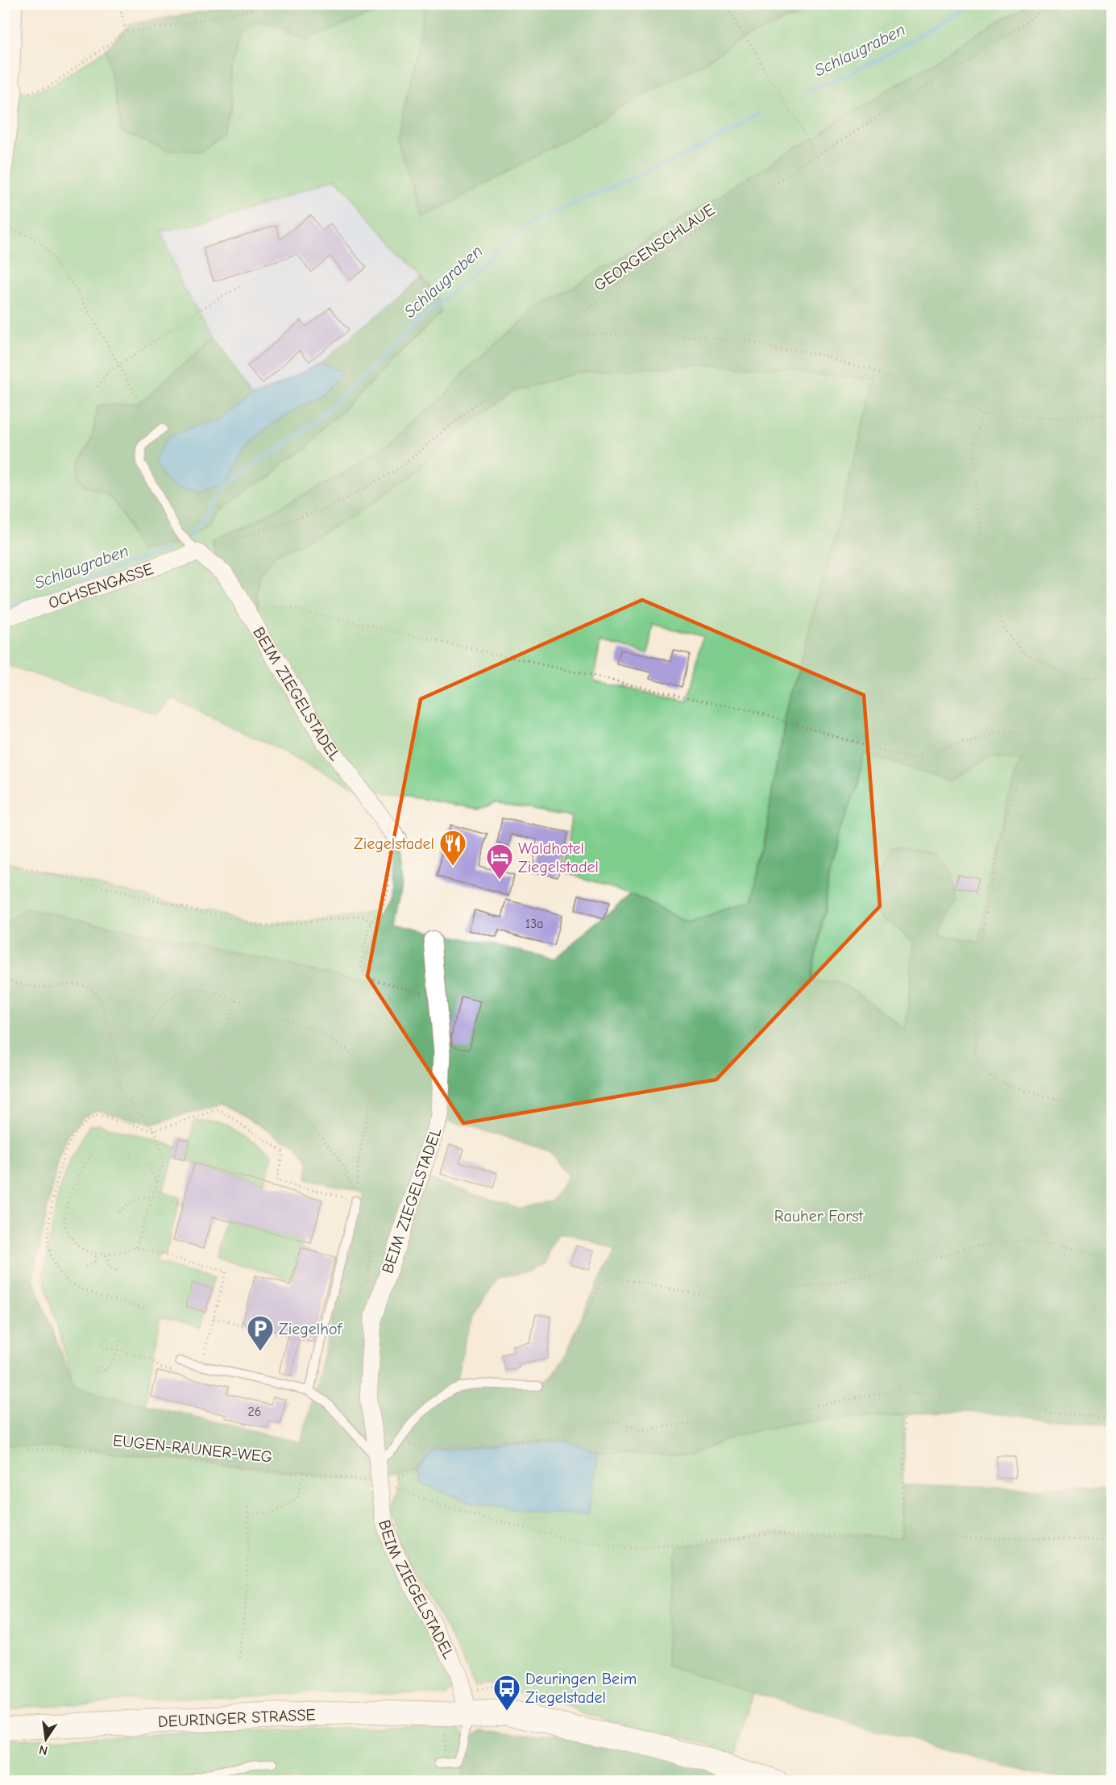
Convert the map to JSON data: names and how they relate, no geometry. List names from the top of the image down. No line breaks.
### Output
{"streets":{"street":["OCHSENGASSE","BEIM ZIEGELSTADEL","DEURINGER STRASSE"],"path":["GEORGENSCHLAUE","EUGEN-RAUNER-WEG"]},"crossings":[["GEORGENSCHLAUE","OCHSENGASSE"],["GEORGENSCHLAUE","BEIM ZIEGELSTADEL"],["OCHSENGASSE","BEIM ZIEGELSTADEL"],["BEIM ZIEGELSTADEL","EUGEN-RAUNER-WEG"],["BEIM ZIEGELSTADEL","DEURINGER STRASSE"]],"water":["Schlaugraben"],"parks":["Rauher Forst"],"places":{"restaurant":["Ziegelstadel"],"hotel":["Waldhotel Ziegelstadel"],"parking":["Ziegelhof"],"bus stop":["Deuringen Beim Ziegelstadel"]},"house_numbers":["13a","26"],"north":"bottom"}
